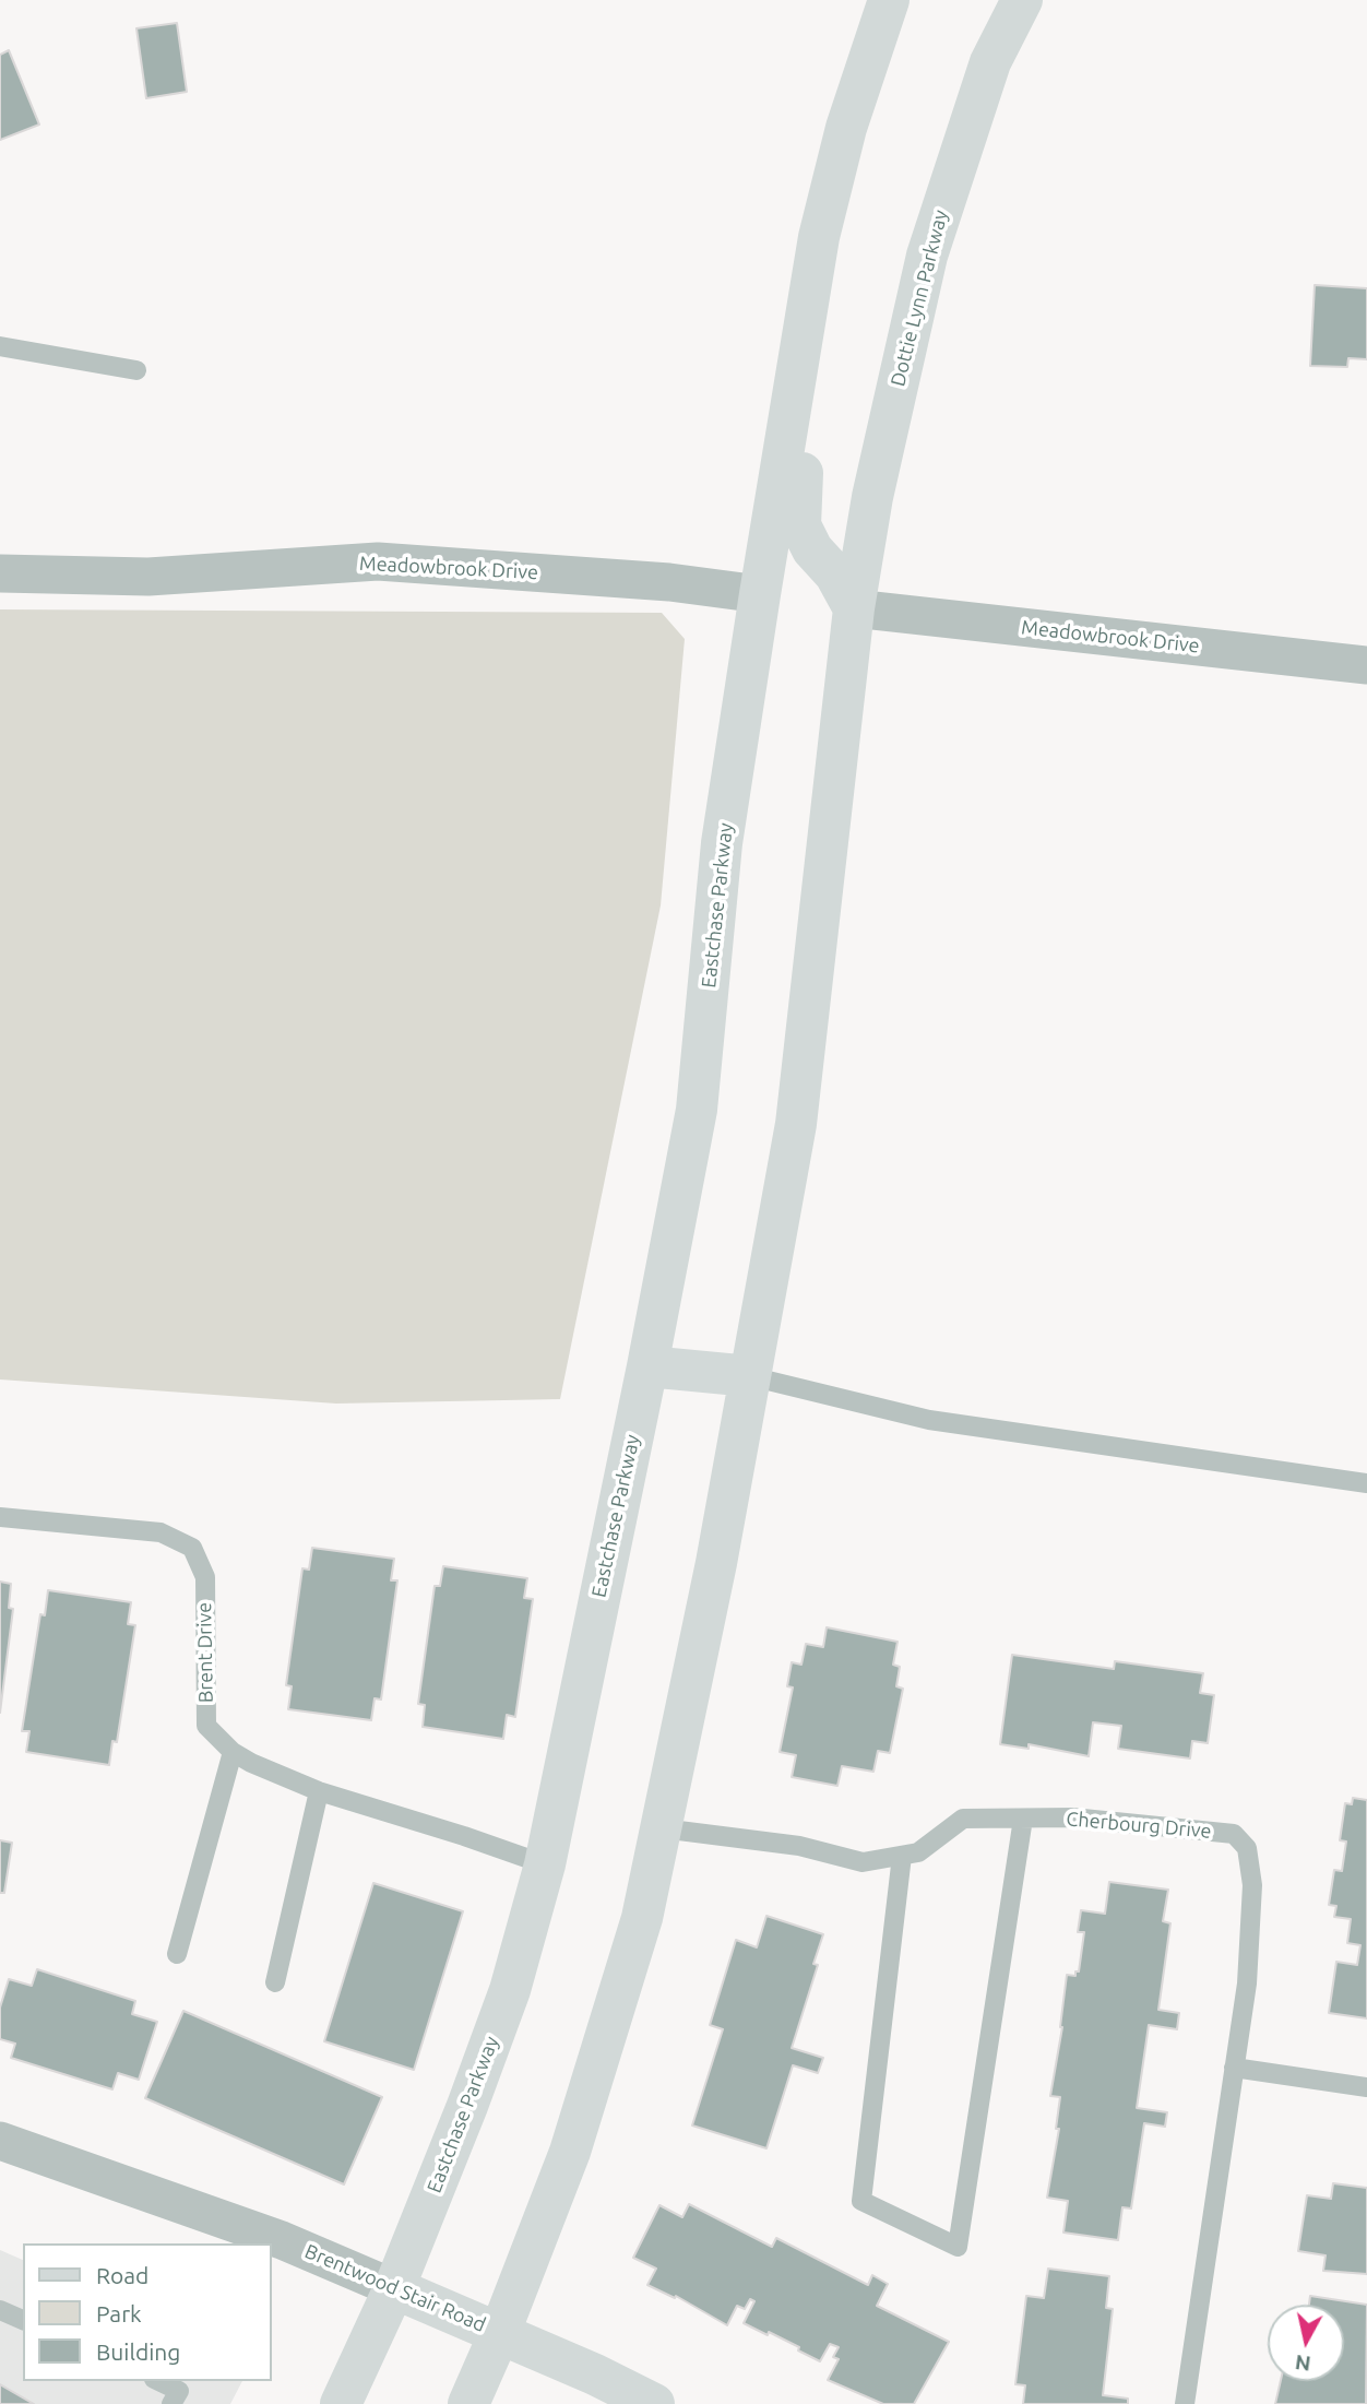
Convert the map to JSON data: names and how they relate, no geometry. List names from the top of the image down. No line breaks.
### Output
{"streets":{"main road":["Dottie Lynn Parkway","Eastchase Parkway","Brentwood Stair Road"],"street":["Meadowbrook Drive"],"lane":["Brent Drive","Cherbourg Drive"]},"crossings":[["Dottie Lynn Parkway","Meadowbrook Drive"],["Meadowbrook Drive","Eastchase Parkway"],["Eastchase Parkway","Brent Drive"],["Eastchase Parkway","Brentwood Stair Road"]],"legend":["Road","Park","Building"],"north":"bottom"}
